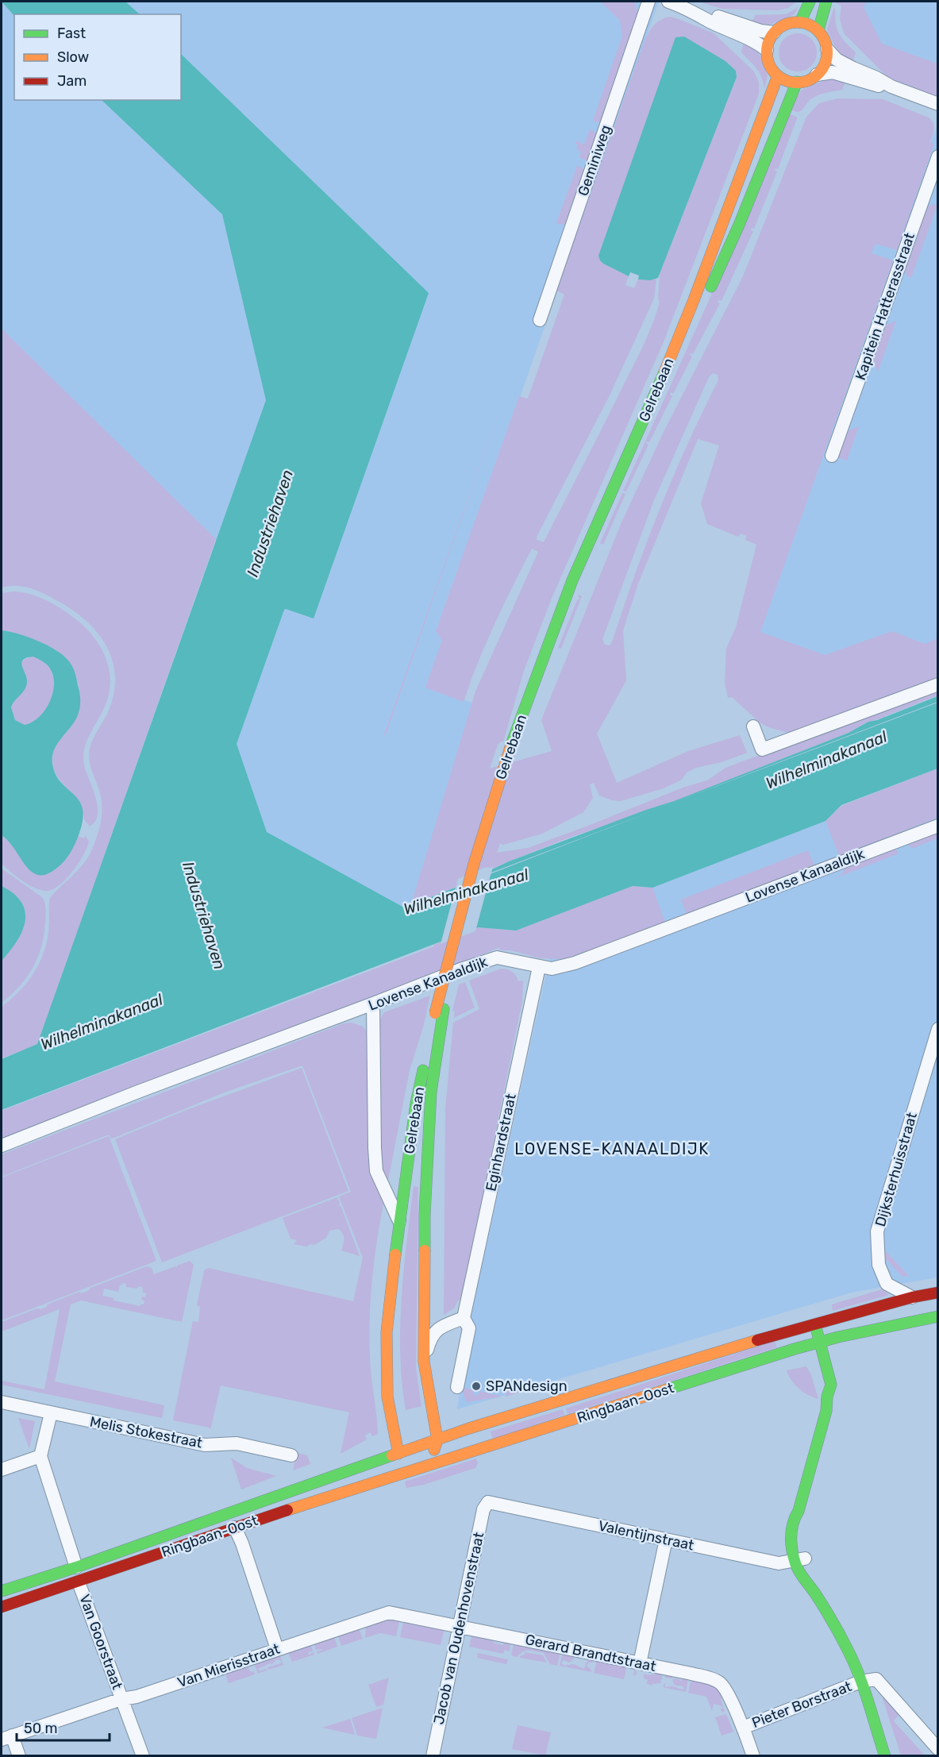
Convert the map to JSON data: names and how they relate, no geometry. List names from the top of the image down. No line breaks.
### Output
{"streets":{"street":["Geminiweg","Kapitein Hatterasstraat","Gelrebaan","Lovense Kanaaldijk","Eginhardstraat","Dijksterhuisstraat","Ringbaan-Oost","Melis Stokestraat","Valentijnstraat","Jacob van Oudenhovenstraat","Van Goorstraat","Gerard Brandtstraat","Van Mierisstraat","Pieter Borstraat"]},"crossings":[["Gelrebaan","Ringbaan-Oost"],["Lovense Kanaaldijk","Eginhardstraat"],["Dijksterhuisstraat","Ringbaan-Oost"],["Ringbaan-Oost","Van Goorstraat"],["Valentijnstraat","Jacob van Oudenhovenstraat"],["Jacob van Oudenhovenstraat","Gerard Brandtstraat"],["Jacob van Oudenhovenstraat","Van Mierisstraat"],["Van Goorstraat","Van Mierisstraat"],["Gerard Brandtstraat","Van Mierisstraat"],["Gerard Brandtstraat","Pieter Borstraat"]],"districts":["LOVENSE-KANAALDIJK"],"water":["Industriehaven","Wilhelminakanaal"],"places":["SPANdesign"],"legend":["Fast","Slow","Jam"],"scale_bar":"50 m"}
